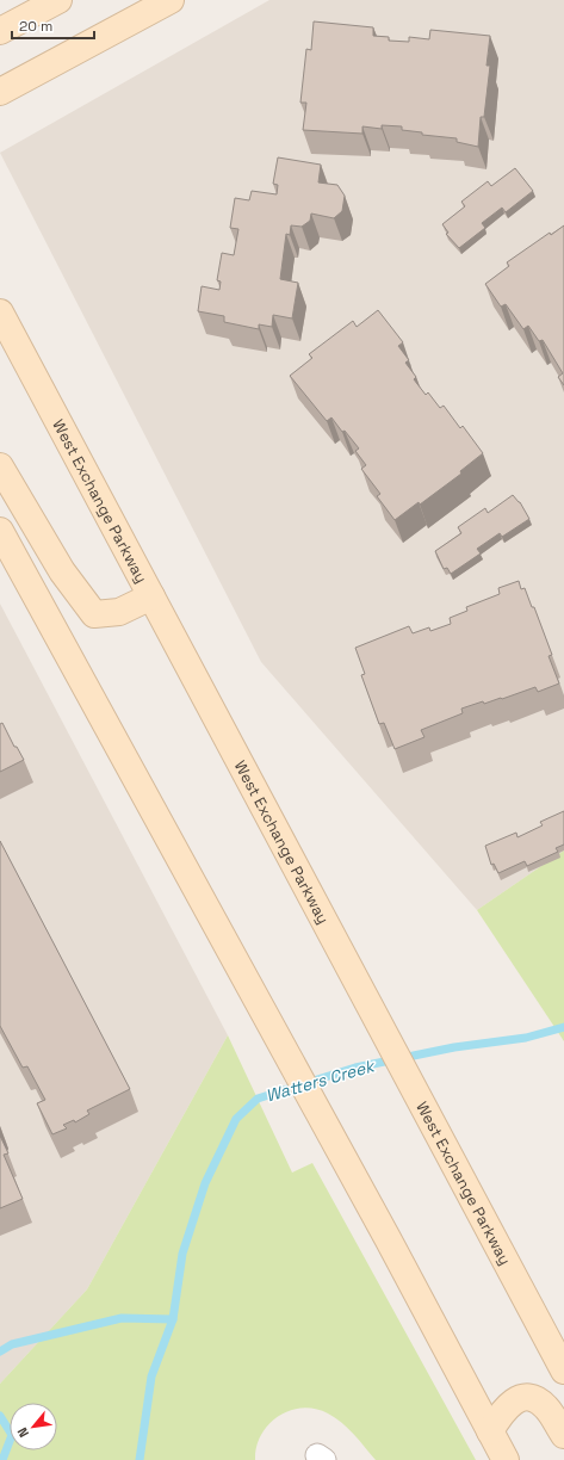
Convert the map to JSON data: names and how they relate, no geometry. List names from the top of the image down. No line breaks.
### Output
{"streets":{"main road":["West Exchange Parkway"]},"water":["Watters Creek"],"scale_bar":"20 m","north":"bottom left"}
